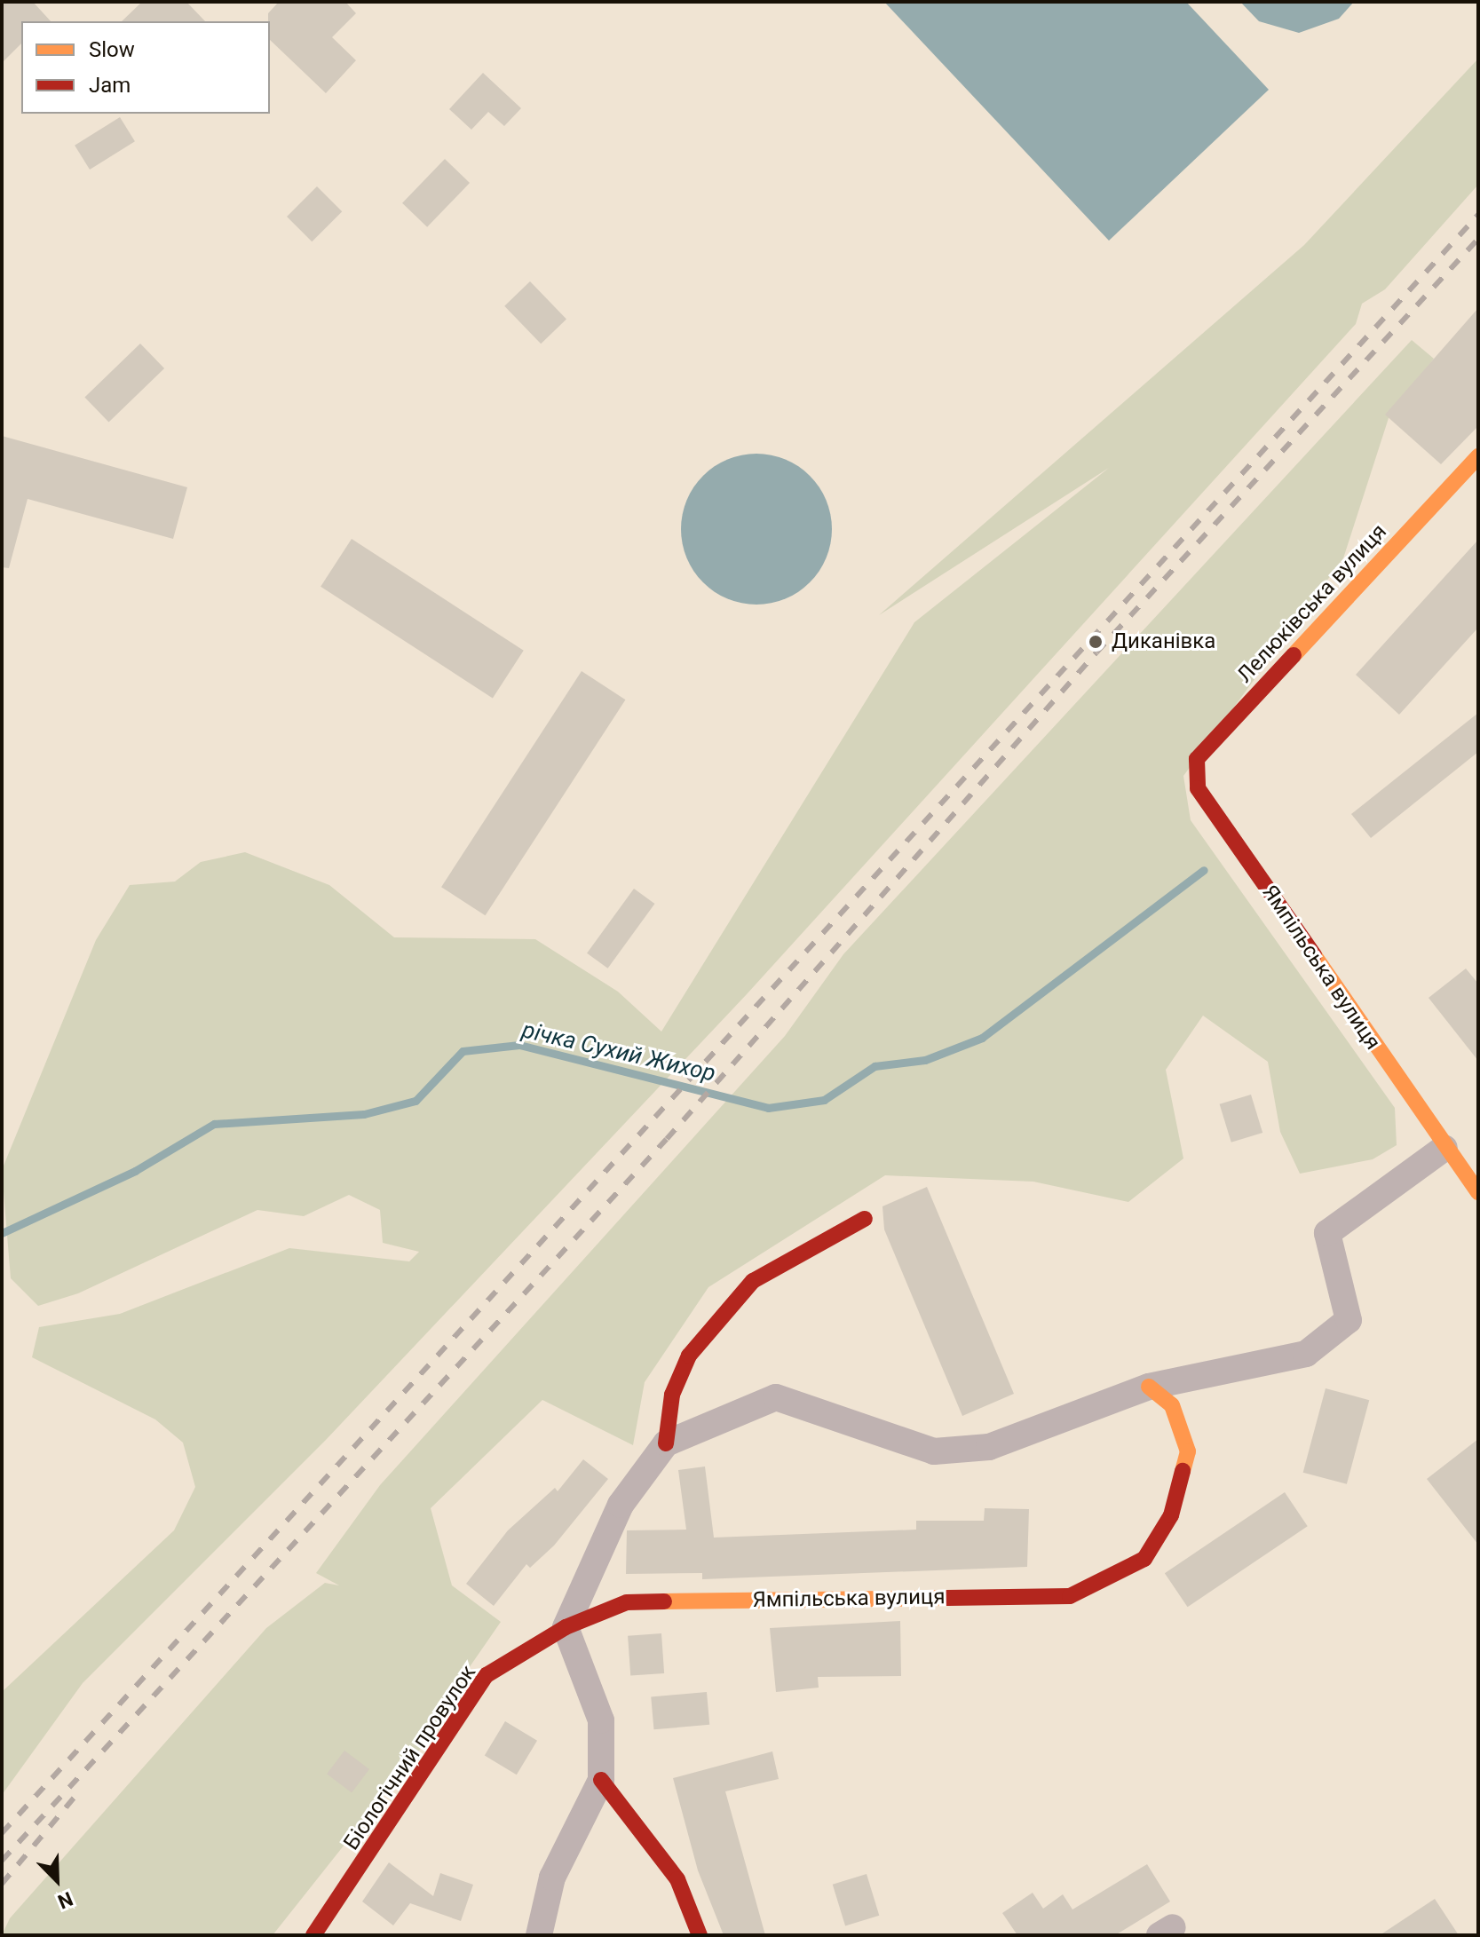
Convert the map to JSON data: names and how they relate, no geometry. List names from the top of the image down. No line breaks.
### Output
{"streets":{"street":["Лелюківська вулиця","Ямпільська вулиця","Біологічний провулок"]},"crossings":[["Лелюківська вулиця","Ямпільська вулиця"],["Ямпільська вулиця","Біологічний провулок"]],"water":["річка Сухий Жихор"],"places":["Диканівка"],"legend":["Slow","Jam"],"north":"bottom right"}
